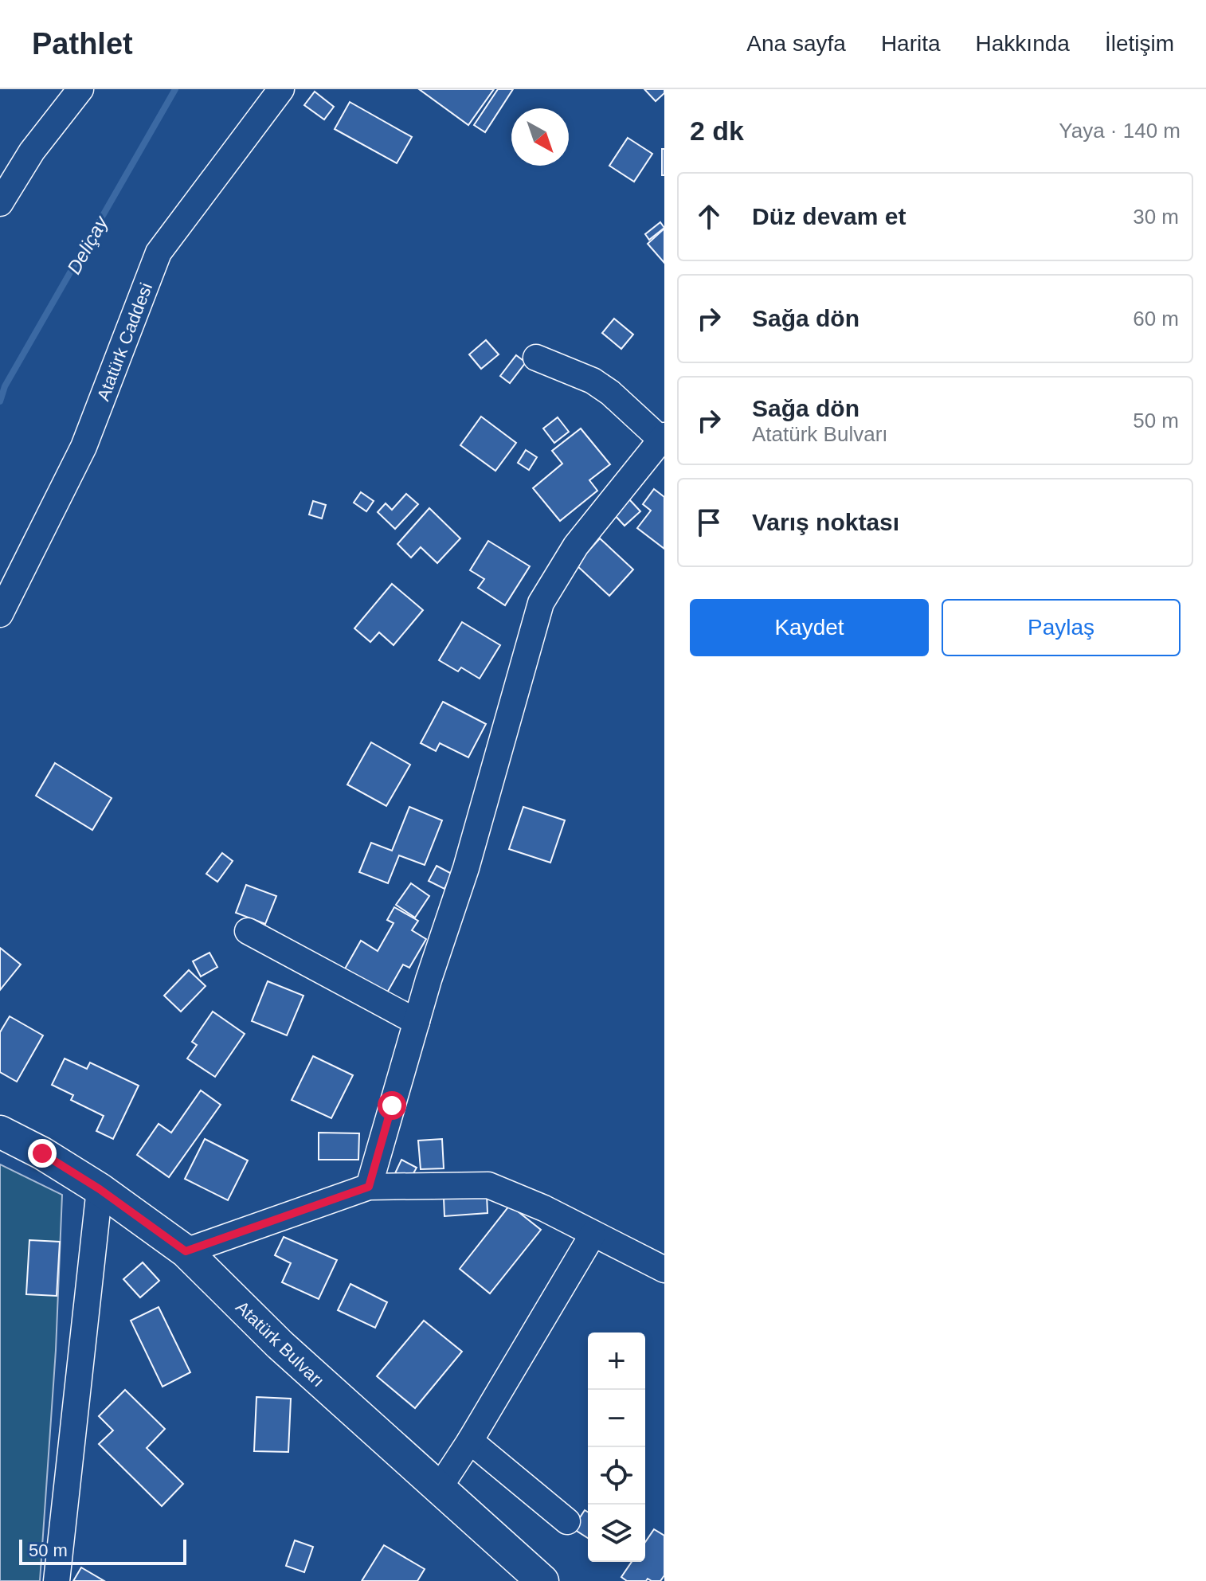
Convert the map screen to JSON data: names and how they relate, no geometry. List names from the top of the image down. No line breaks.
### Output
{"streets":{"main road":["Atatürk Bulvarı"],"street":["Atatürk Caddesi"]},"water":["Deliçay"],"scale_bar":"50 m","north":"bottom right","page":{"header":"Pathlet","nav":["Ana sayfa","Harita","Hakkında","İletişim"],"heading":["2 dk","Yaya · 140 m"],"list":[["Düz devam et","30 m"],["Sağa dön","60 m"],["Sağa dön","Atatürk Bulvarı","50 m"],"Varış noktası"],"buttons":["Kaydet","Paylaş"],"map_buttons":["+","−"],"scale":"50 m"}}
